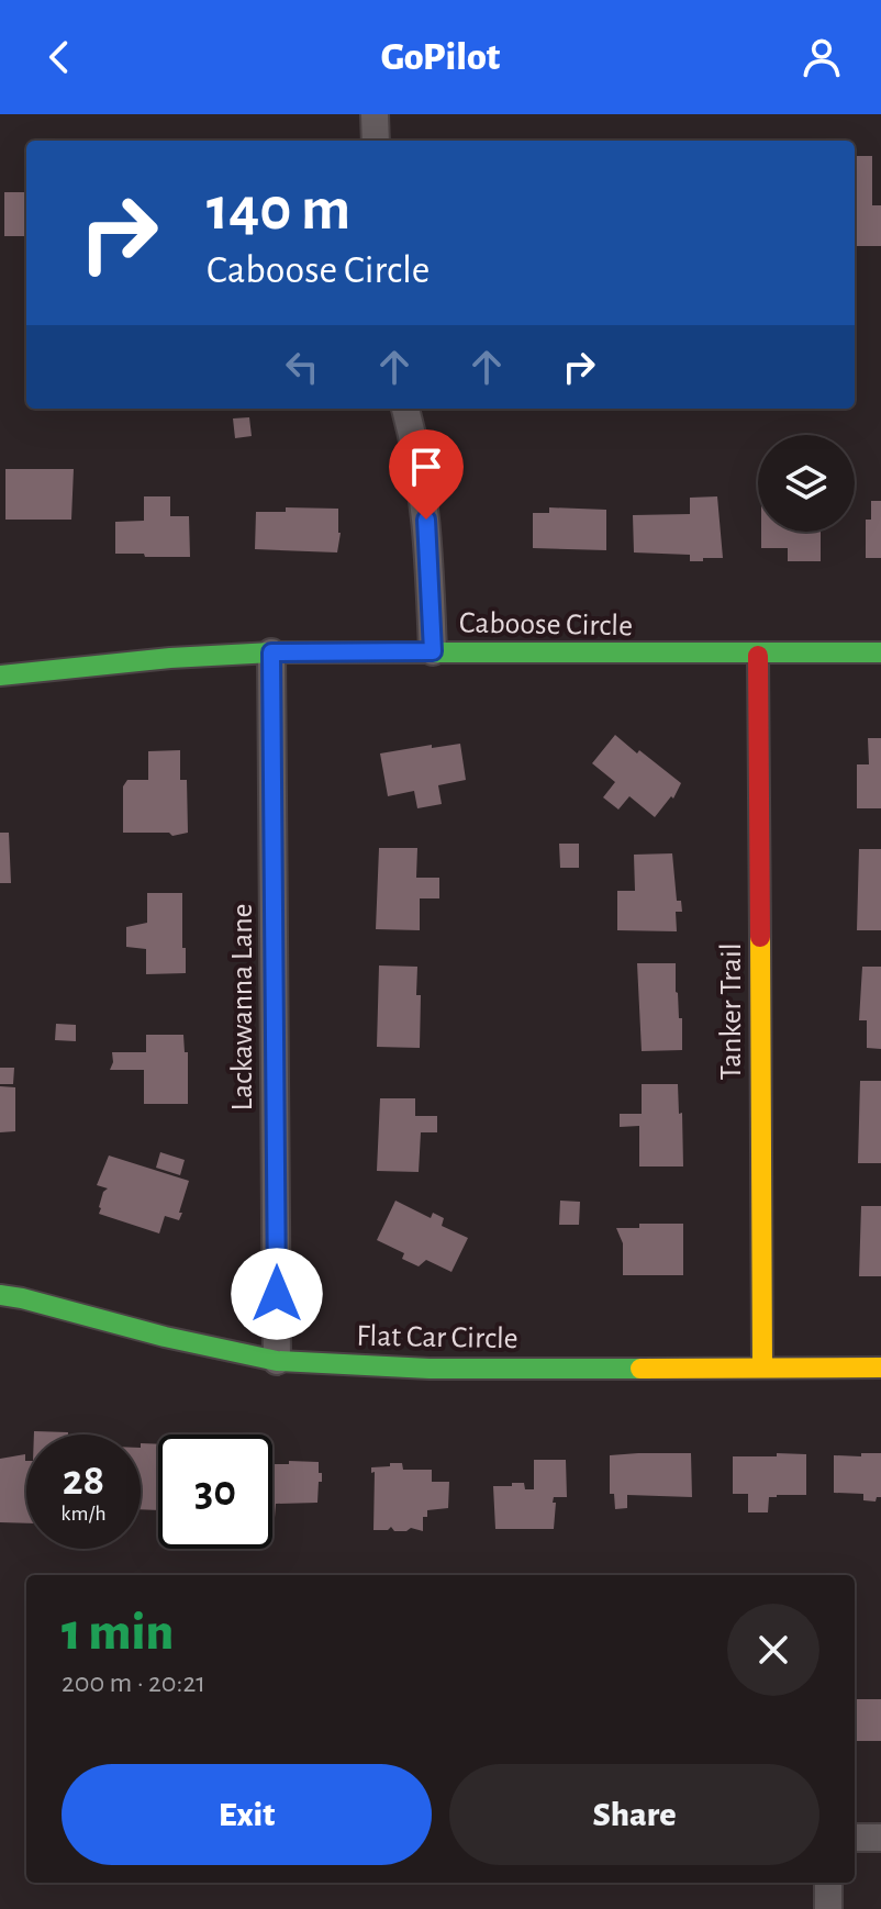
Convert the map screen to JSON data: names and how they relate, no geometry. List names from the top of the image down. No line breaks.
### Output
{"streets":{"street":["Caboose Circle","Lackawanna Lane","Tanker Trail","Flat Car Circle"]},"crossings":[["Caboose Circle","Lackawanna Lane"],["Caboose Circle","Tanker Trail"],["Lackawanna Lane","Flat Car Circle"],["Tanker Trail","Flat Car Circle"]],"page":{"header":"GoPilot","turn":["140 m","Caboose Circle"],"speed":"28 km/h","limit":"30","heading":["1 min","200 m · 20:21"],"buttons":["Exit","Share"]}}
